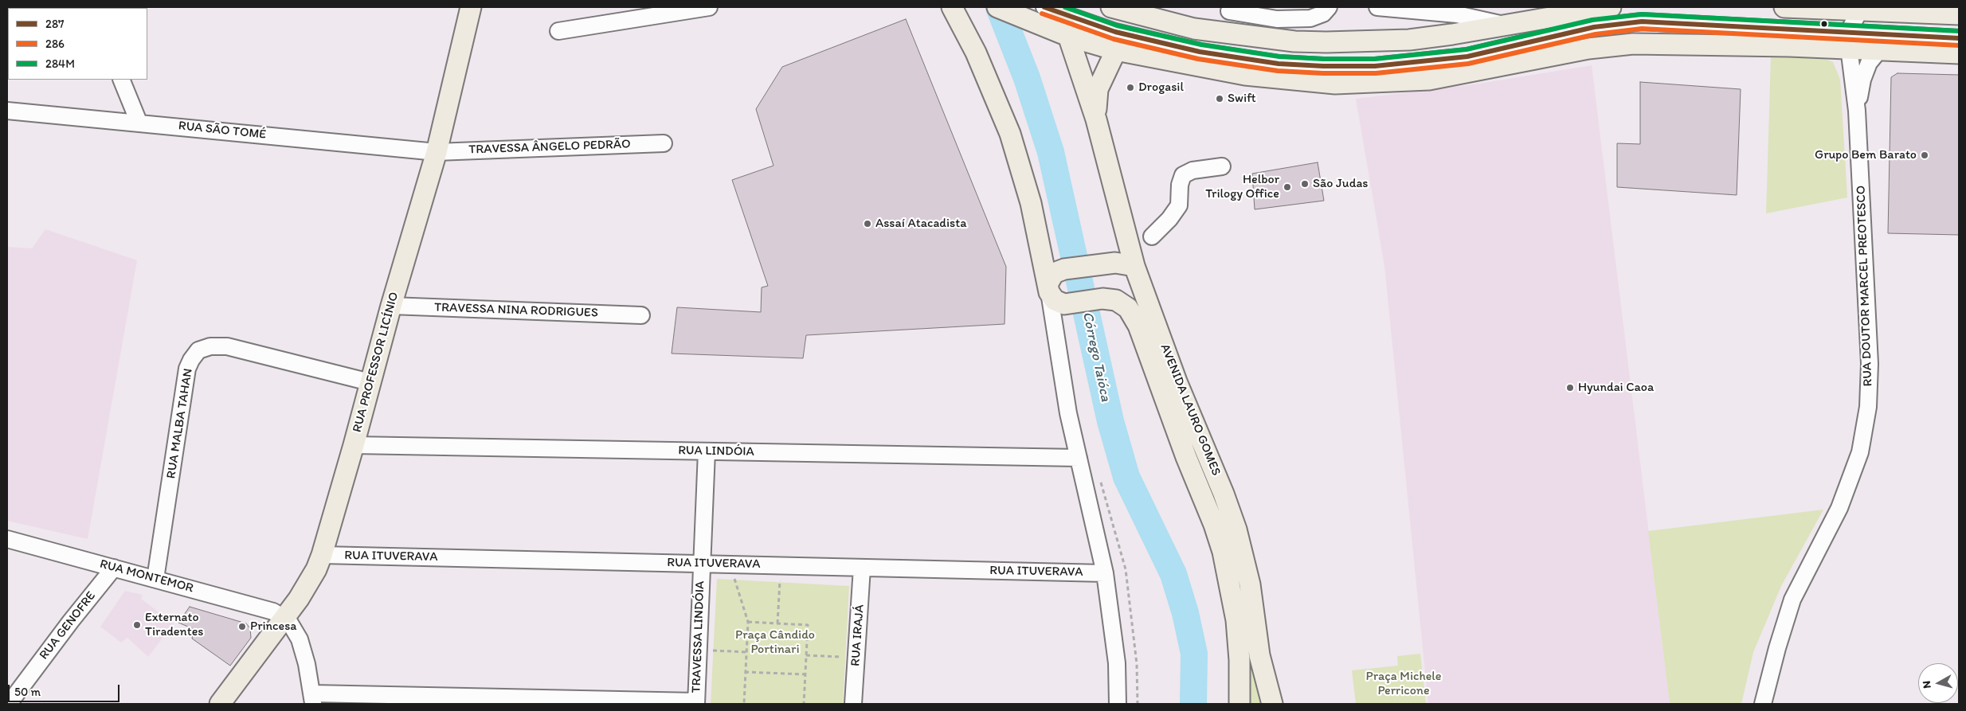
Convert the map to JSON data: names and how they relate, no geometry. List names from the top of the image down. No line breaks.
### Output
{"streets":{"main road":["RUA PROFESSOR LICÍNIO","AVENIDA LAURO GOMES"],"street":["RUA SÃO TOMÉ","TRAVESSA ÂNGELO PEDRÃO","RUA DOUTOR MARCEL PREOTESCO","TRAVESSA NINA RODRIGUES","RUA MALBA TAHAN","RUA LINDÓIA","RUA ITUVERAVA","RUA MONTEMOR","RUA GENOFRE","RUA IRAJÁ","TRAVESSA LINDÓIA"]},"crossings":[["RUA SÃO TOMÉ","TRAVESSA ÂNGELO PEDRÃO"],["RUA SÃO TOMÉ","RUA PROFESSOR LICÍNIO"],["TRAVESSA ÂNGELO PEDRÃO","RUA PROFESSOR LICÍNIO"],["TRAVESSA NINA RODRIGUES","RUA PROFESSOR LICÍNIO"],["RUA PROFESSOR LICÍNIO","RUA MALBA TAHAN"],["RUA PROFESSOR LICÍNIO","RUA LINDÓIA"],["RUA PROFESSOR LICÍNIO","RUA ITUVERAVA"],["RUA PROFESSOR LICÍNIO","RUA MONTEMOR"],["RUA MALBA TAHAN","RUA MONTEMOR"],["RUA LINDÓIA","TRAVESSA LINDÓIA"],["RUA ITUVERAVA","RUA IRAJÁ"],["RUA ITUVERAVA","TRAVESSA LINDÓIA"],["RUA MONTEMOR","RUA GENOFRE"]],"water":["Córrego Taióca"],"parks":["Praça Cândido Portinari","Praça Michele Perricone"],"places":["Drogasil","Swift","Grupo Bem Barato","São Judas","Helbor Trilogy Office","Assaí Atacadista","Hyundai Caoa","Externato Tiradentes","Princesa"],"lines":["transit line 287","transit line 284M","transit line 286"],"legend":["287","286","284M"],"scale_bar":"50 m","north":"left"}
